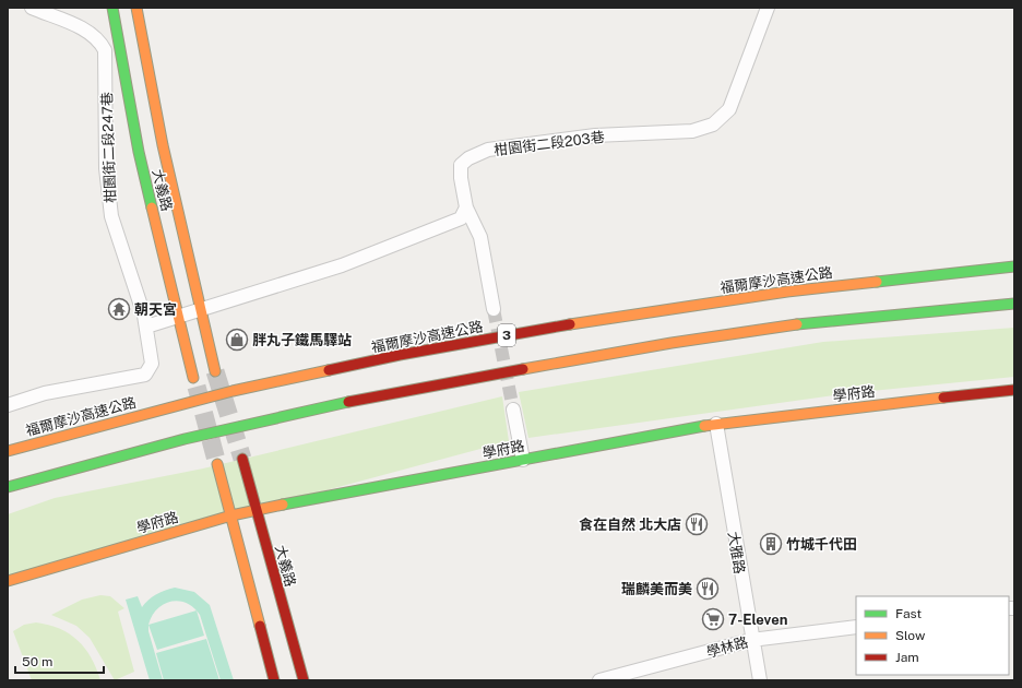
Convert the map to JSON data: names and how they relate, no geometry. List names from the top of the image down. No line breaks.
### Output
{"streets":{"main road":["大義路","福爾摩沙高速公路","3","學府路"],"street":["柑園街二段203巷","柑園街二段247巷","大雅路","學林路"]},"crossings":[["大義路","學府路"],["學府路","大雅路"],["大雅路","學林路"]],"places":{"temple":["朝天宮"],"shop":["胖丸子鐵馬驛站"],"restaurant":["食在自然 北大店","瑞麟美而美"],"building":["竹城千代田"],"supermarket":["7-Eleven"]},"legend":["Fast","Slow","Jam"],"scale_bar":"50 m"}
